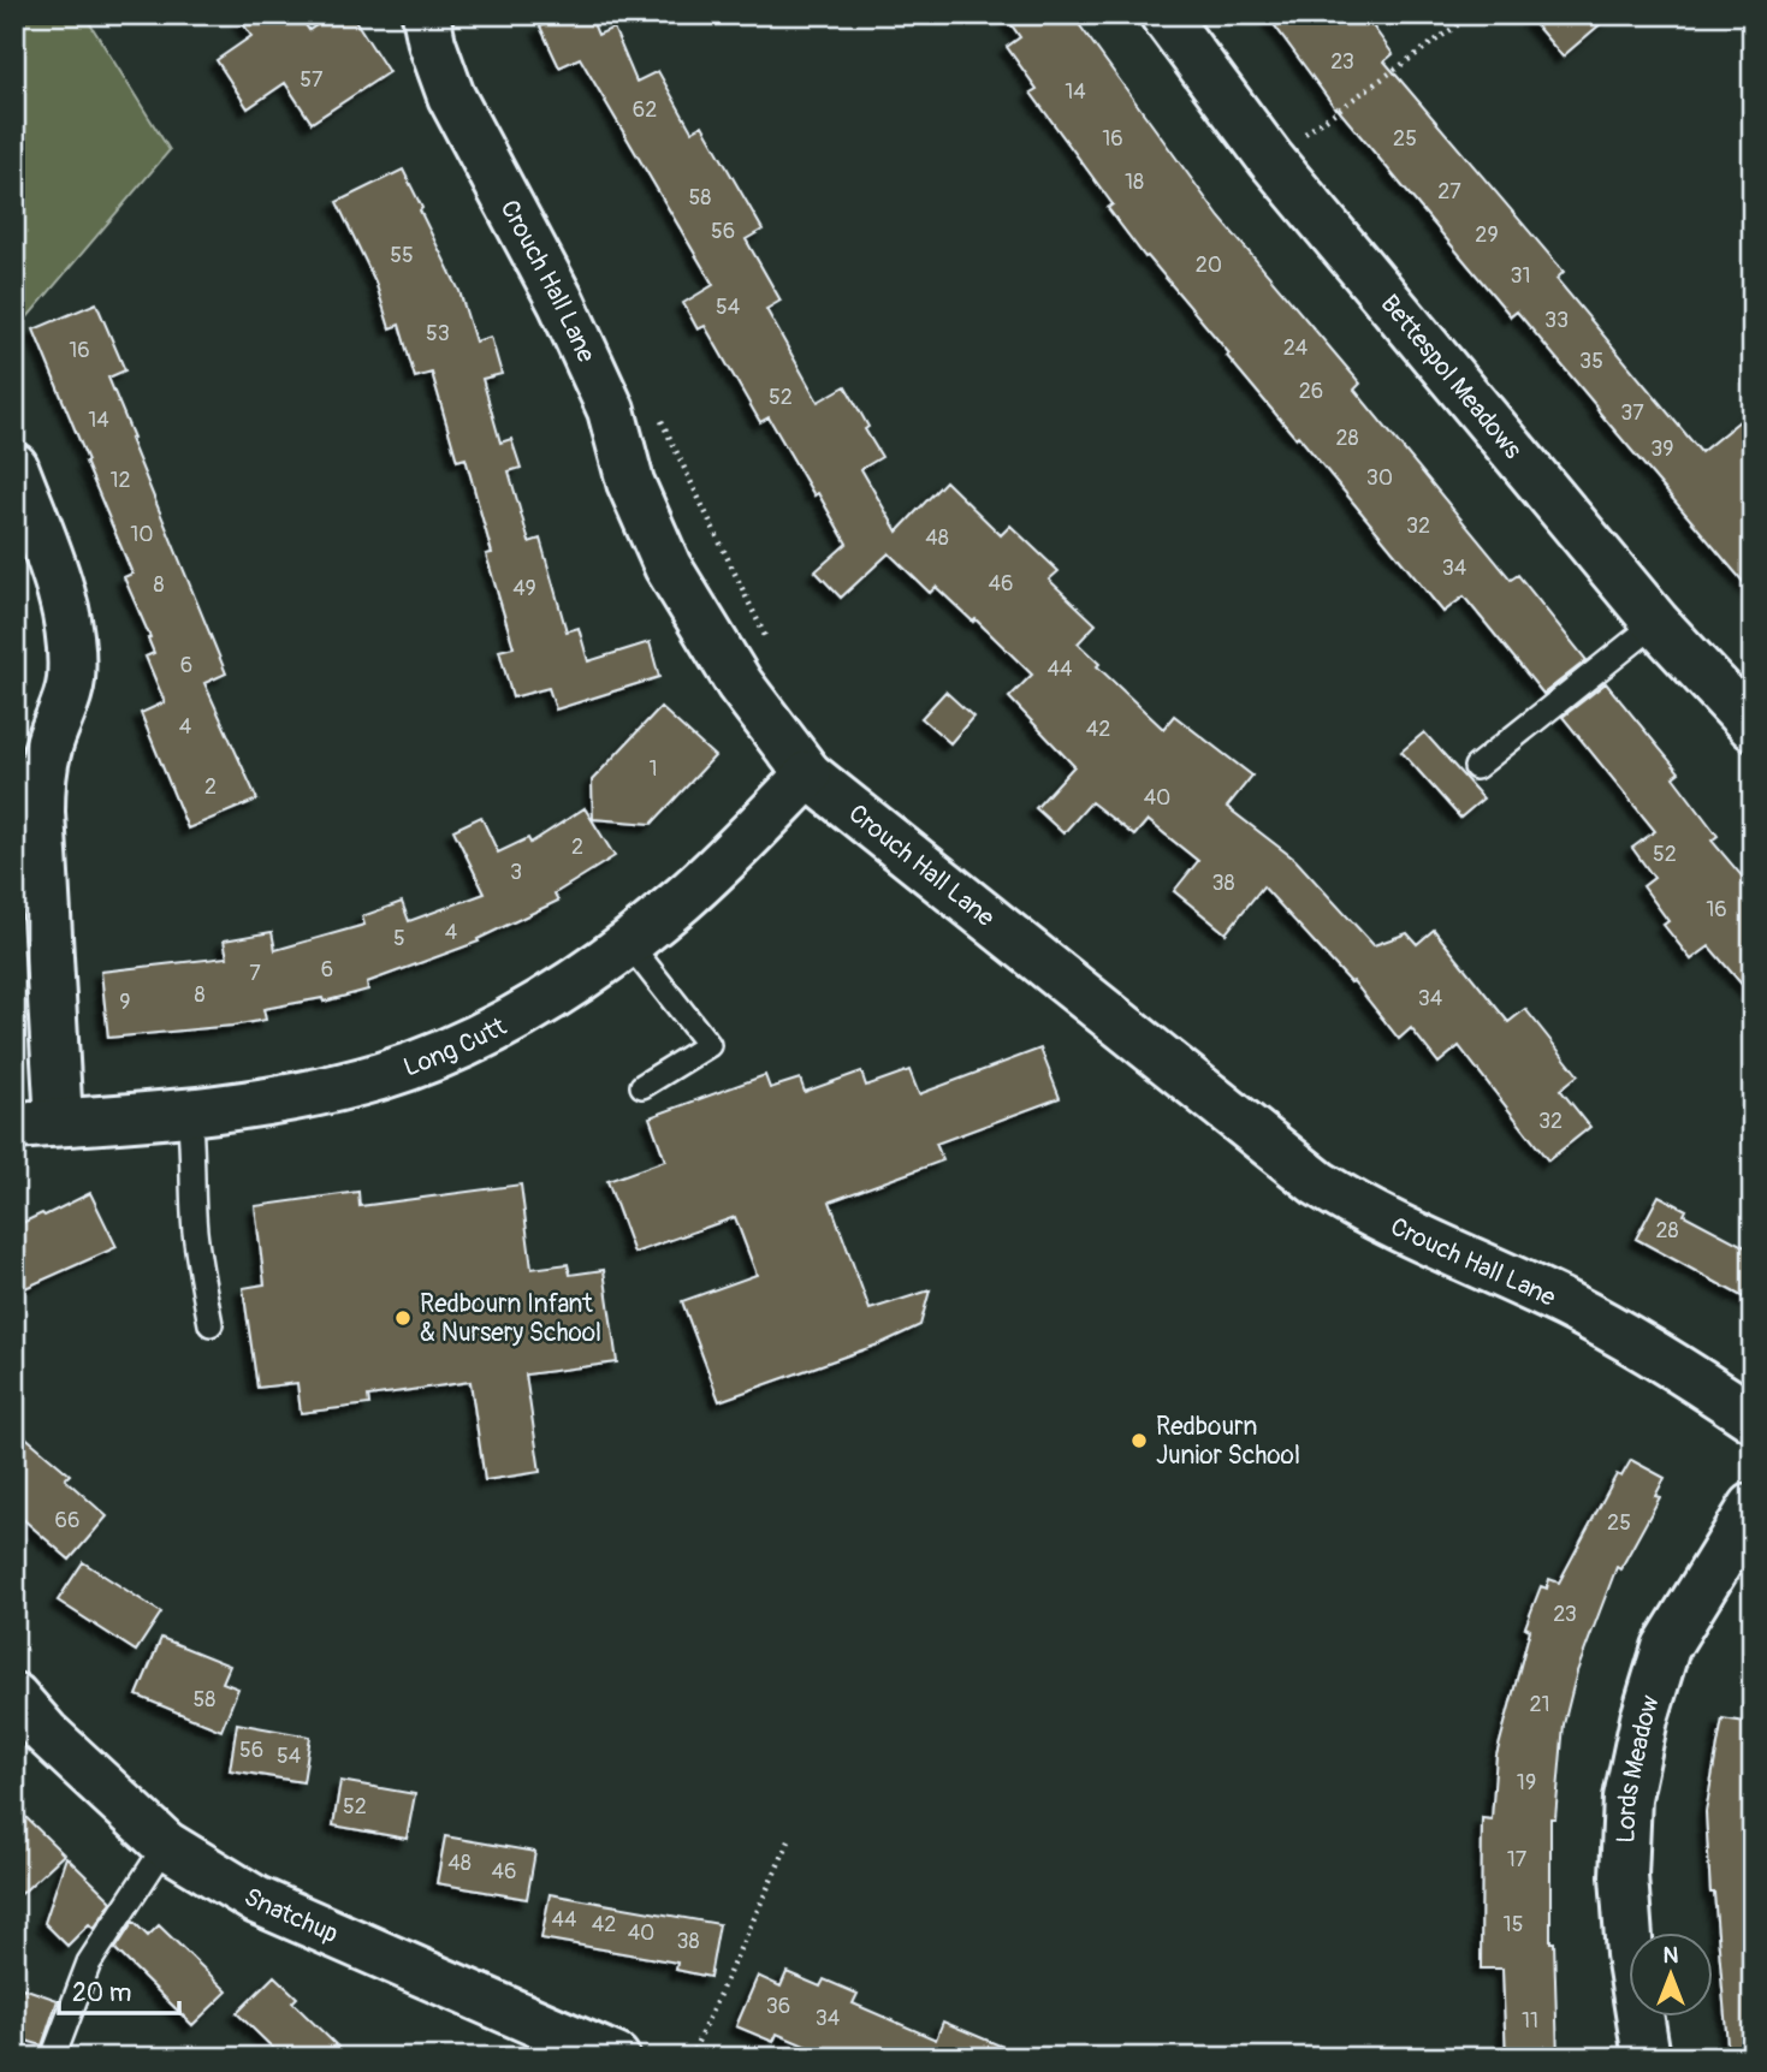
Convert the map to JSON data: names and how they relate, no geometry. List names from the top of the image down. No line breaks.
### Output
{"streets":{"street":["Crouch Hall Lane","Bettespol Meadows","Long Cutt","Lords Meadow","Snatchup"]},"crossings":[["Crouch Hall Lane","Long Cutt"]],"places":["Redbourn Infant & Nursery School","Redbourn Junior School"],"house_numbers":["23","57","14","62","16","25","18","27","58","56","29","55","20","31","54","33","53","24","16","35","26","52","37","14","28","39","30","12","32","10","48","34","46","8","49","6","44","4","42","1","2","40","2","52","3","38","16","4","5","6","7","8","34","9","32","28","66","25","23","58","21","56","54","19","52","17","48","46","44","42","15","40","38","36","34","11"],"scale_bar":"20 m","north":"top"}
